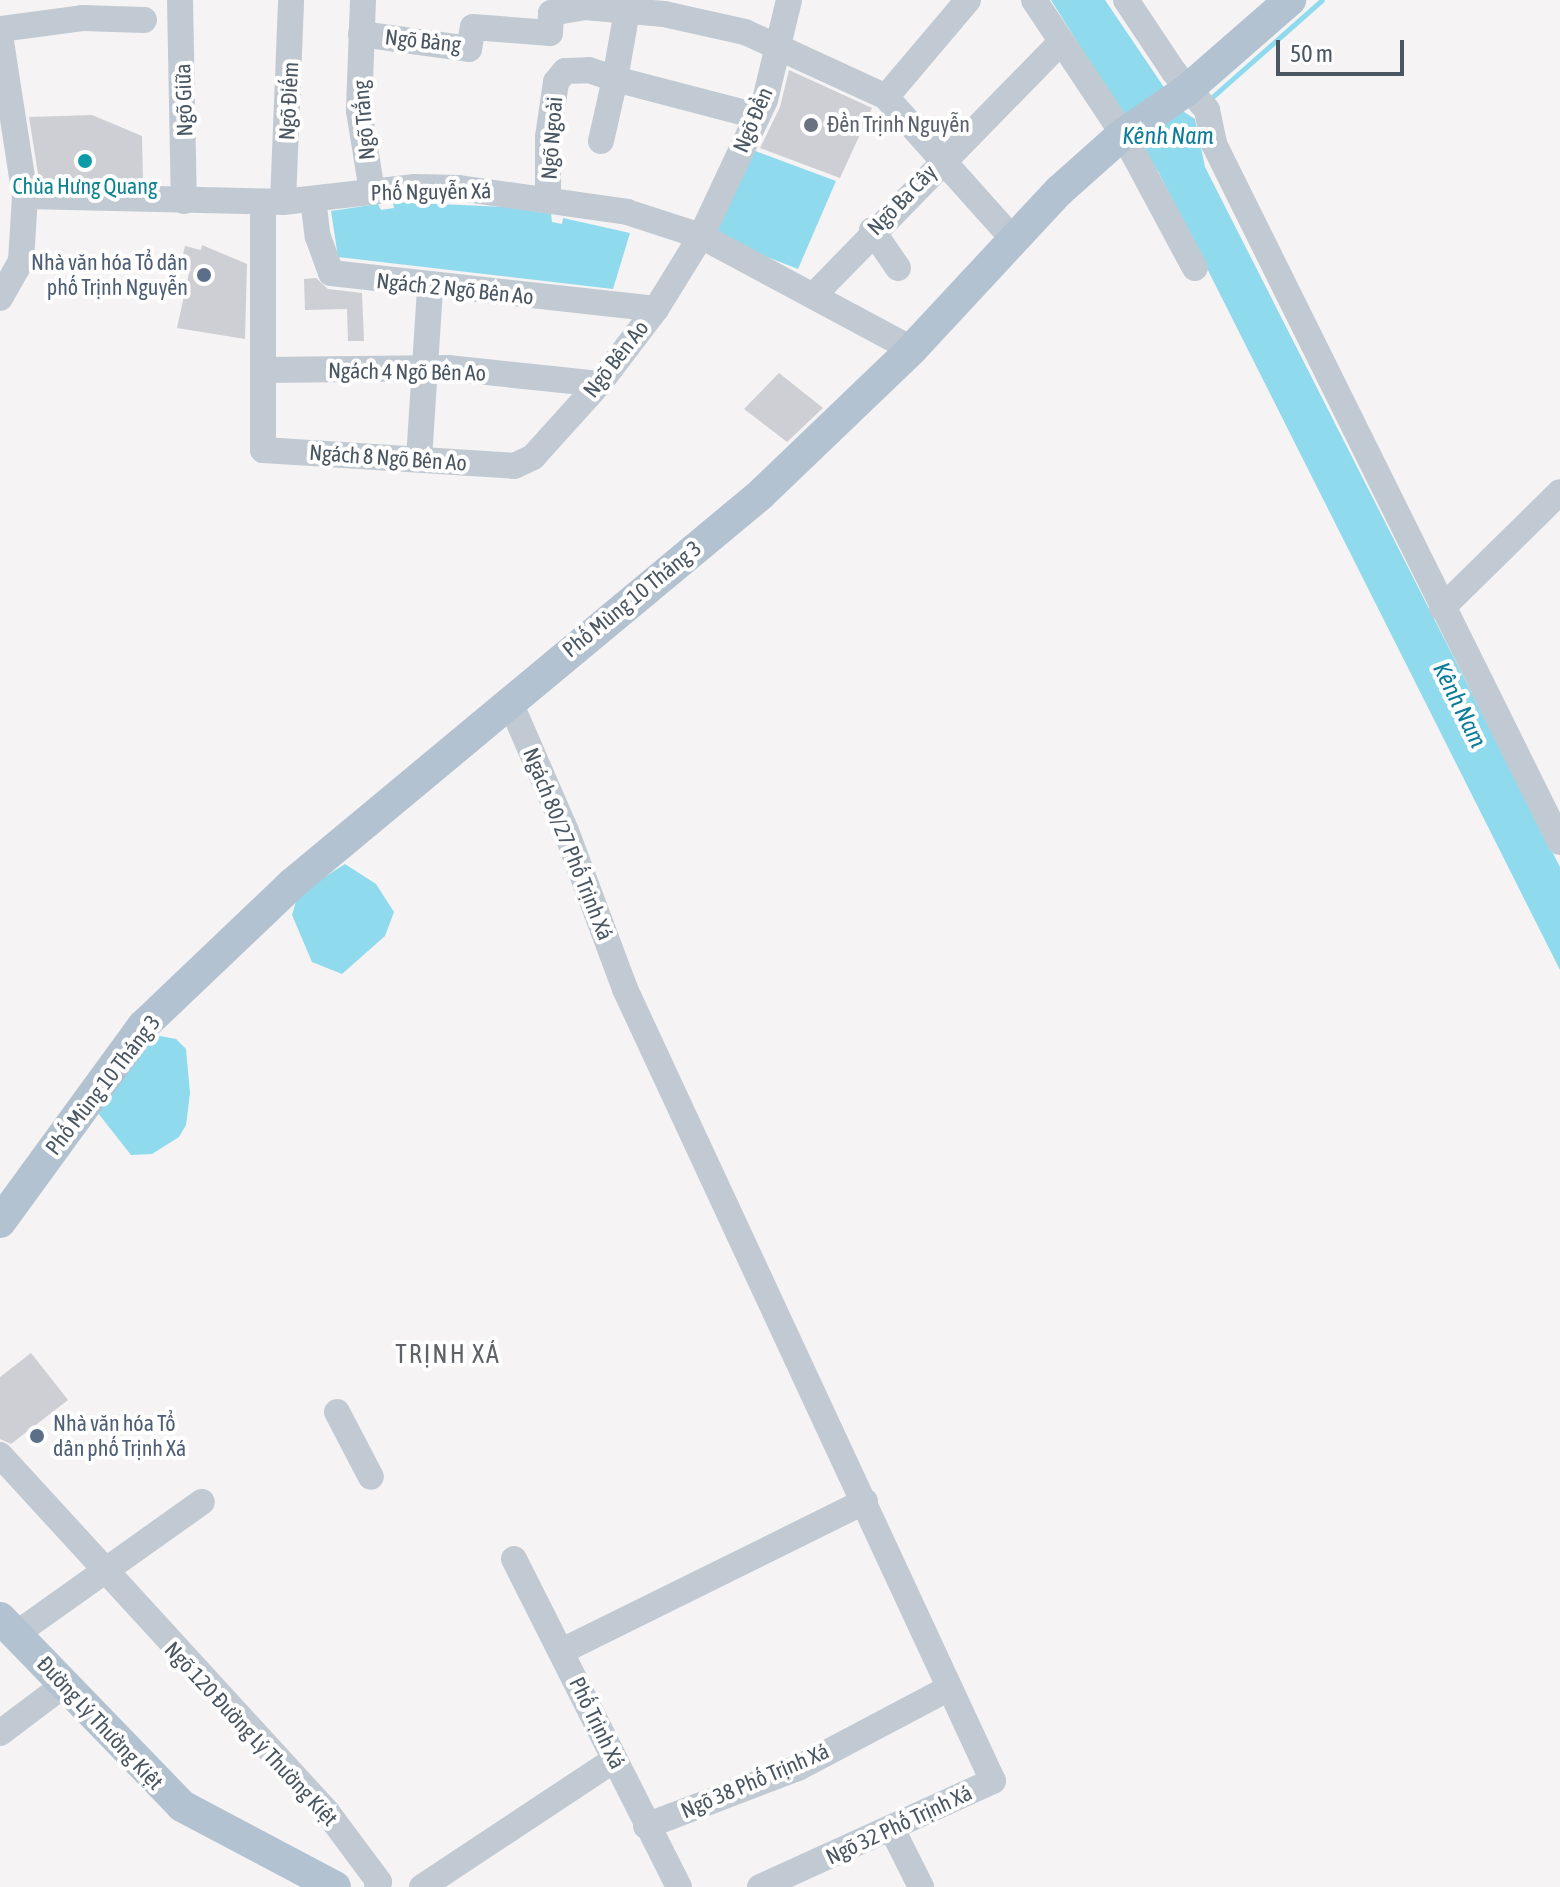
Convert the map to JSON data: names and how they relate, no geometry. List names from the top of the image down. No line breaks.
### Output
{"streets":{"main road":["Phố Mùng 10 Tháng 3","Đường Lý Thường Kiệt"],"street":["Ngõ Bàng","Ngõ Giữa","Ngõ Điếm","Ngõ Trắng","Ngõ Đền","Ngõ Ngoài","Phố Nguyễn Xá","Ngõ Ba Cây","Ngách 2 Ngõ Bên Ao","Ngõ Bên Ao","Ngách 4 Ngõ Bên Ao","Ngách 8 Ngõ Bên Ao","Ngách 80/27 Phố Trịnh Xá","Phố Trịnh Xá","Ngõ 120 Đường Lý Thường Kiệt","Ngõ 38 Phố Trịnh Xá","Ngõ 32 Phố Trịnh Xá"]},"crossings":[["Ngõ Bàng","Ngõ Trắng"],["Ngõ Bàng","Ngõ Đền"],["Ngõ Giữa","Phố Nguyễn Xá"],["Ngõ Điếm","Phố Nguyễn Xá"],["Ngõ Trắng","Phố Nguyễn Xá"],["Ngõ Đền","Phố Nguyễn Xá"],["Ngõ Đền","Ngõ Bên Ao"],["Ngõ Ngoài","Phố Nguyễn Xá"],["Phố Nguyễn Xá","Ngõ Ba Cây"],["Phố Nguyễn Xá","Ngách 2 Ngõ Bên Ao"],["Phố Nguyễn Xá","Ngõ Bên Ao"],["Phố Nguyễn Xá","Phố Mùng 10 Tháng 3"],["Ngách 2 Ngõ Bên Ao","Ngõ Bên Ao"],["Ngõ Bên Ao","Ngách 4 Ngõ Bên Ao"],["Ngõ Bên Ao","Ngách 8 Ngõ Bên Ao"],["Ngách 4 Ngõ Bên Ao","Ngách 8 Ngõ Bên Ao"],["Phố Mùng 10 Tháng 3","Ngách 80/27 Phố Trịnh Xá"],["Ngách 80/27 Phố Trịnh Xá","Ngõ 38 Phố Trịnh Xá"],["Ngách 80/27 Phố Trịnh Xá","Ngõ 32 Phố Trịnh Xá"],["Phố Trịnh Xá","Ngõ 38 Phố Trịnh Xá"]],"districts":["TRỊNH XÁ"],"water":["Kênh Nam"],"places":["Đền Trịnh Nguyễn","Chùa Hưng Quang","Nhà văn hóa Tổ dân phố Trịnh Nguyễn","Nhà văn hóa Tổ dân phố Trịnh Xá"],"scale_bar":"50 m"}
